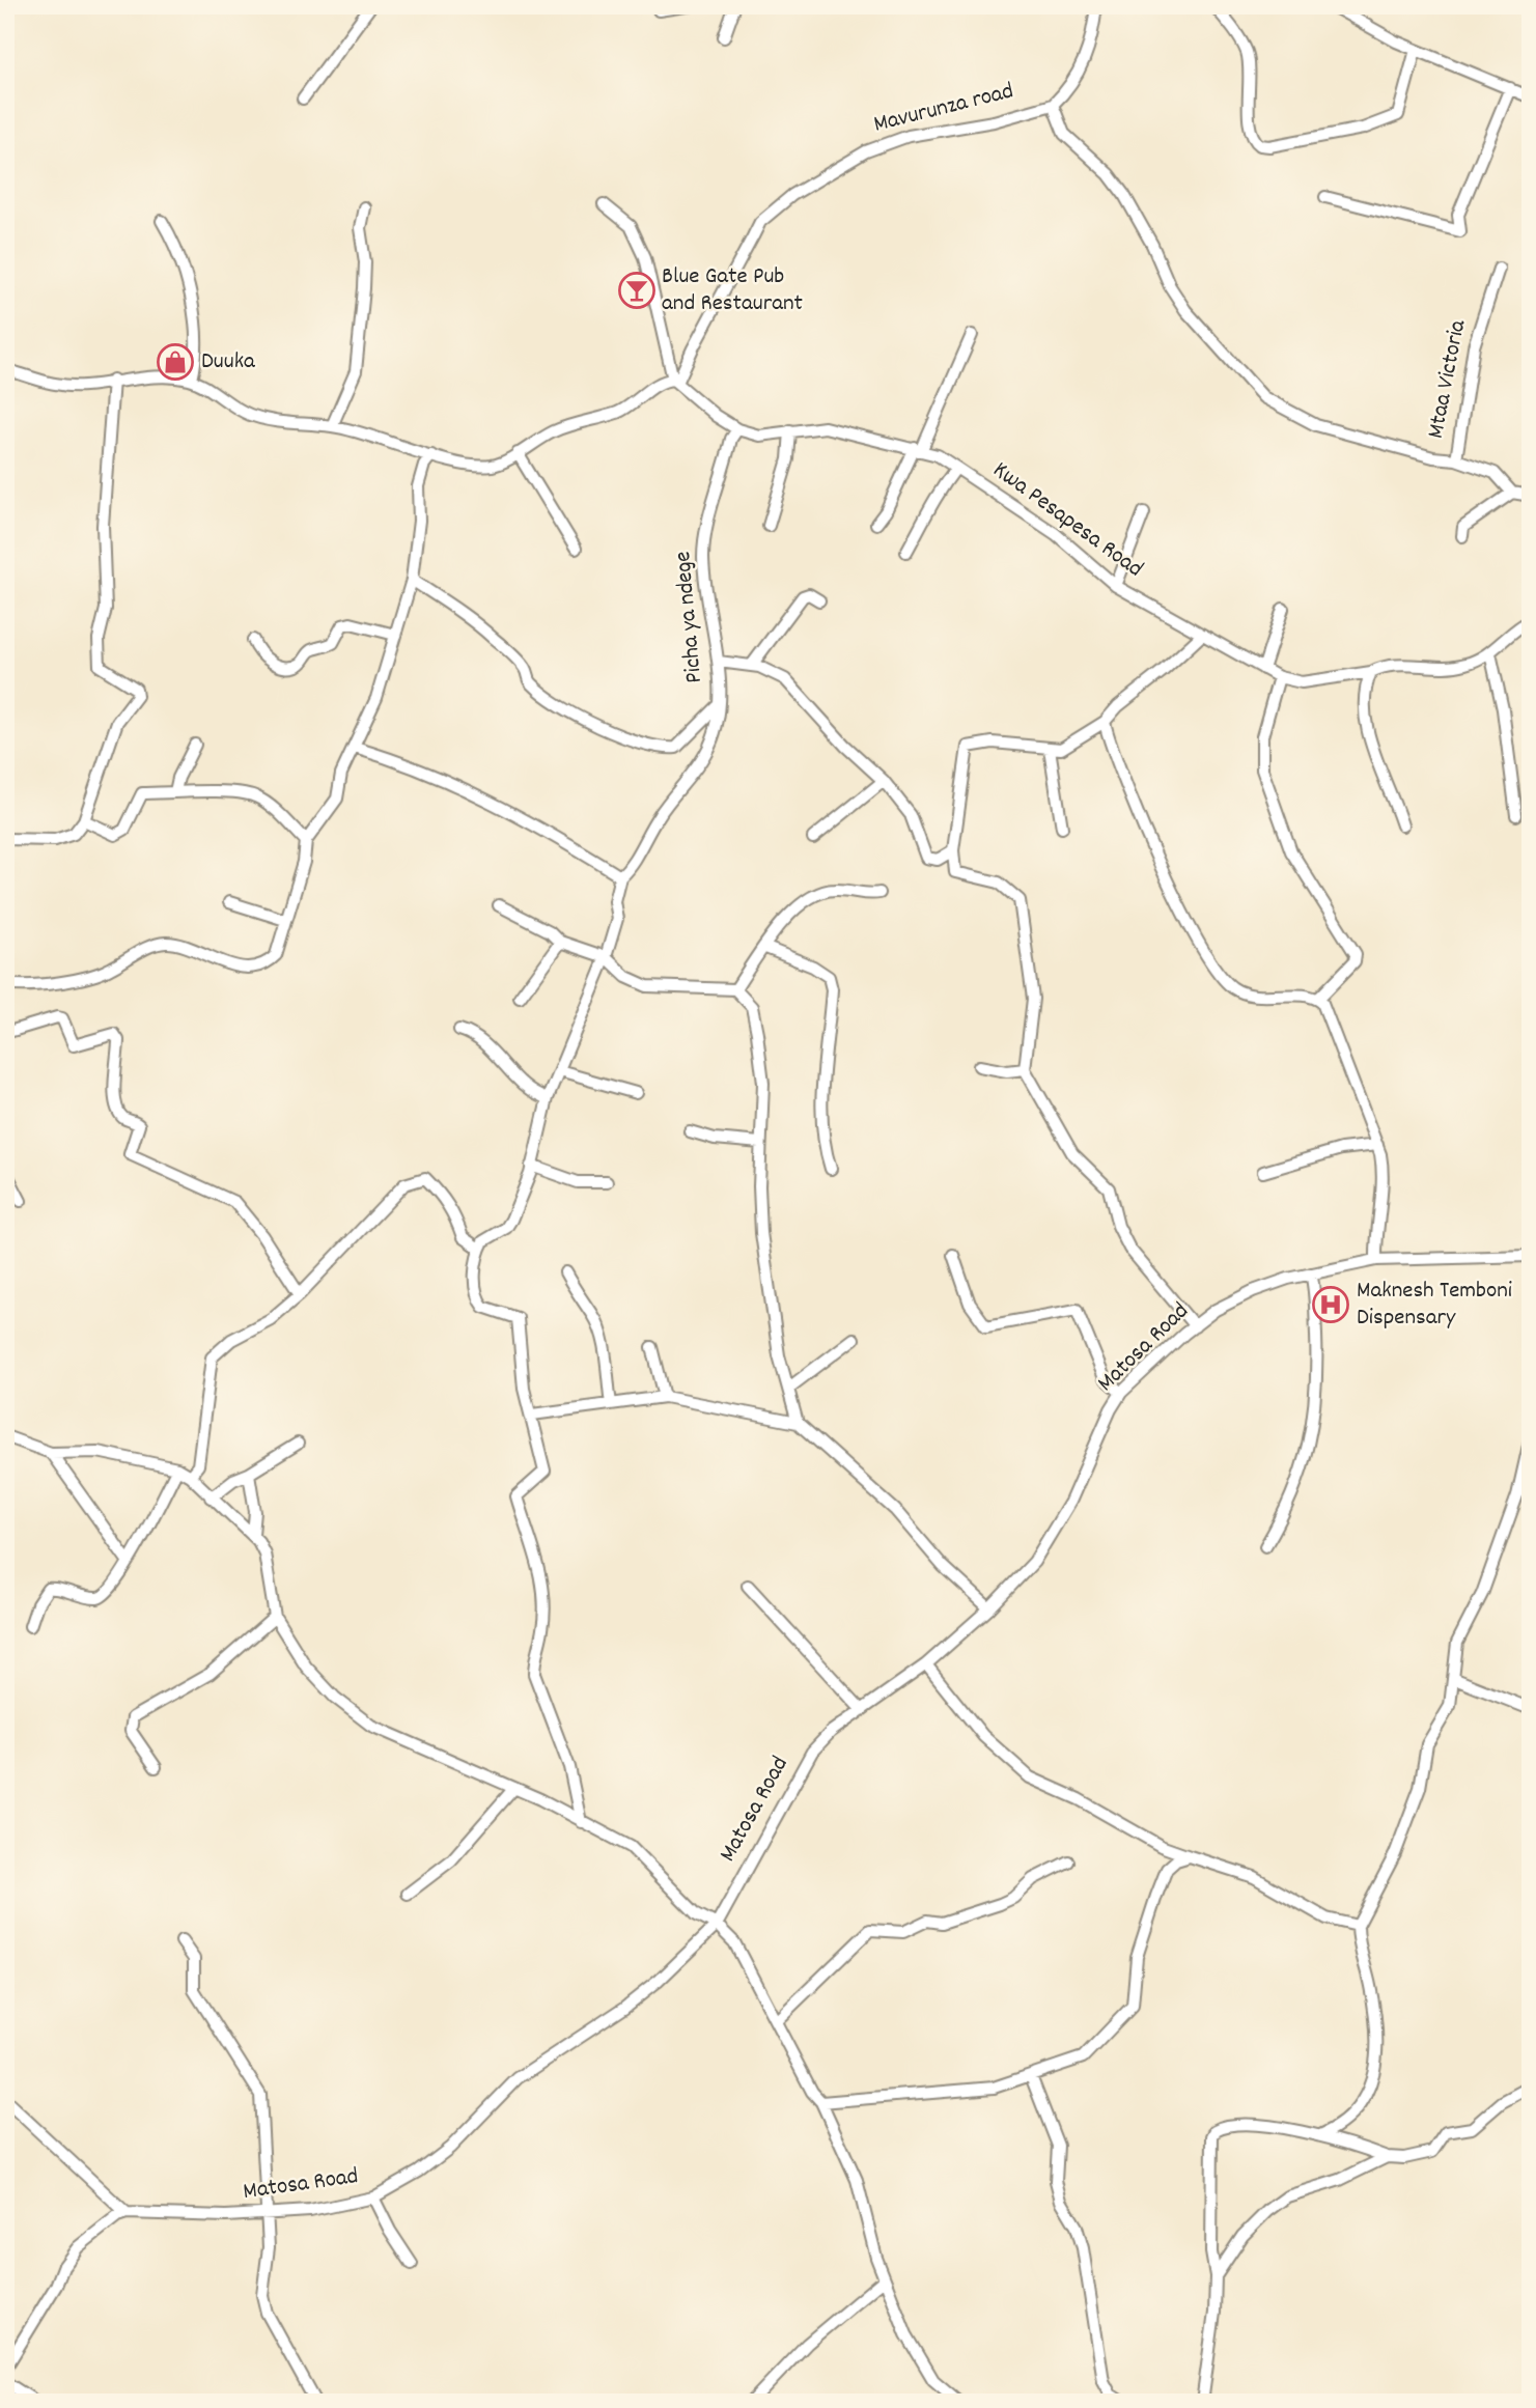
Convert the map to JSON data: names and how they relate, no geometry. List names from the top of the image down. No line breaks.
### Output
{"streets":{"street":["Mavurunza road","Mtaa Victoria","Kwa Pesapesa Road","Picha ya ndege","Matosa Road"]},"crossings":[["Mavurunza road","Kwa Pesapesa Road"],["Kwa Pesapesa Road","Picha ya ndege"]],"places":{"bar":["Blue Gate Pub and Restaurant"],"shop":["Duuka"],"hospital":["Maknesh Temboni Dispensary"]}}
